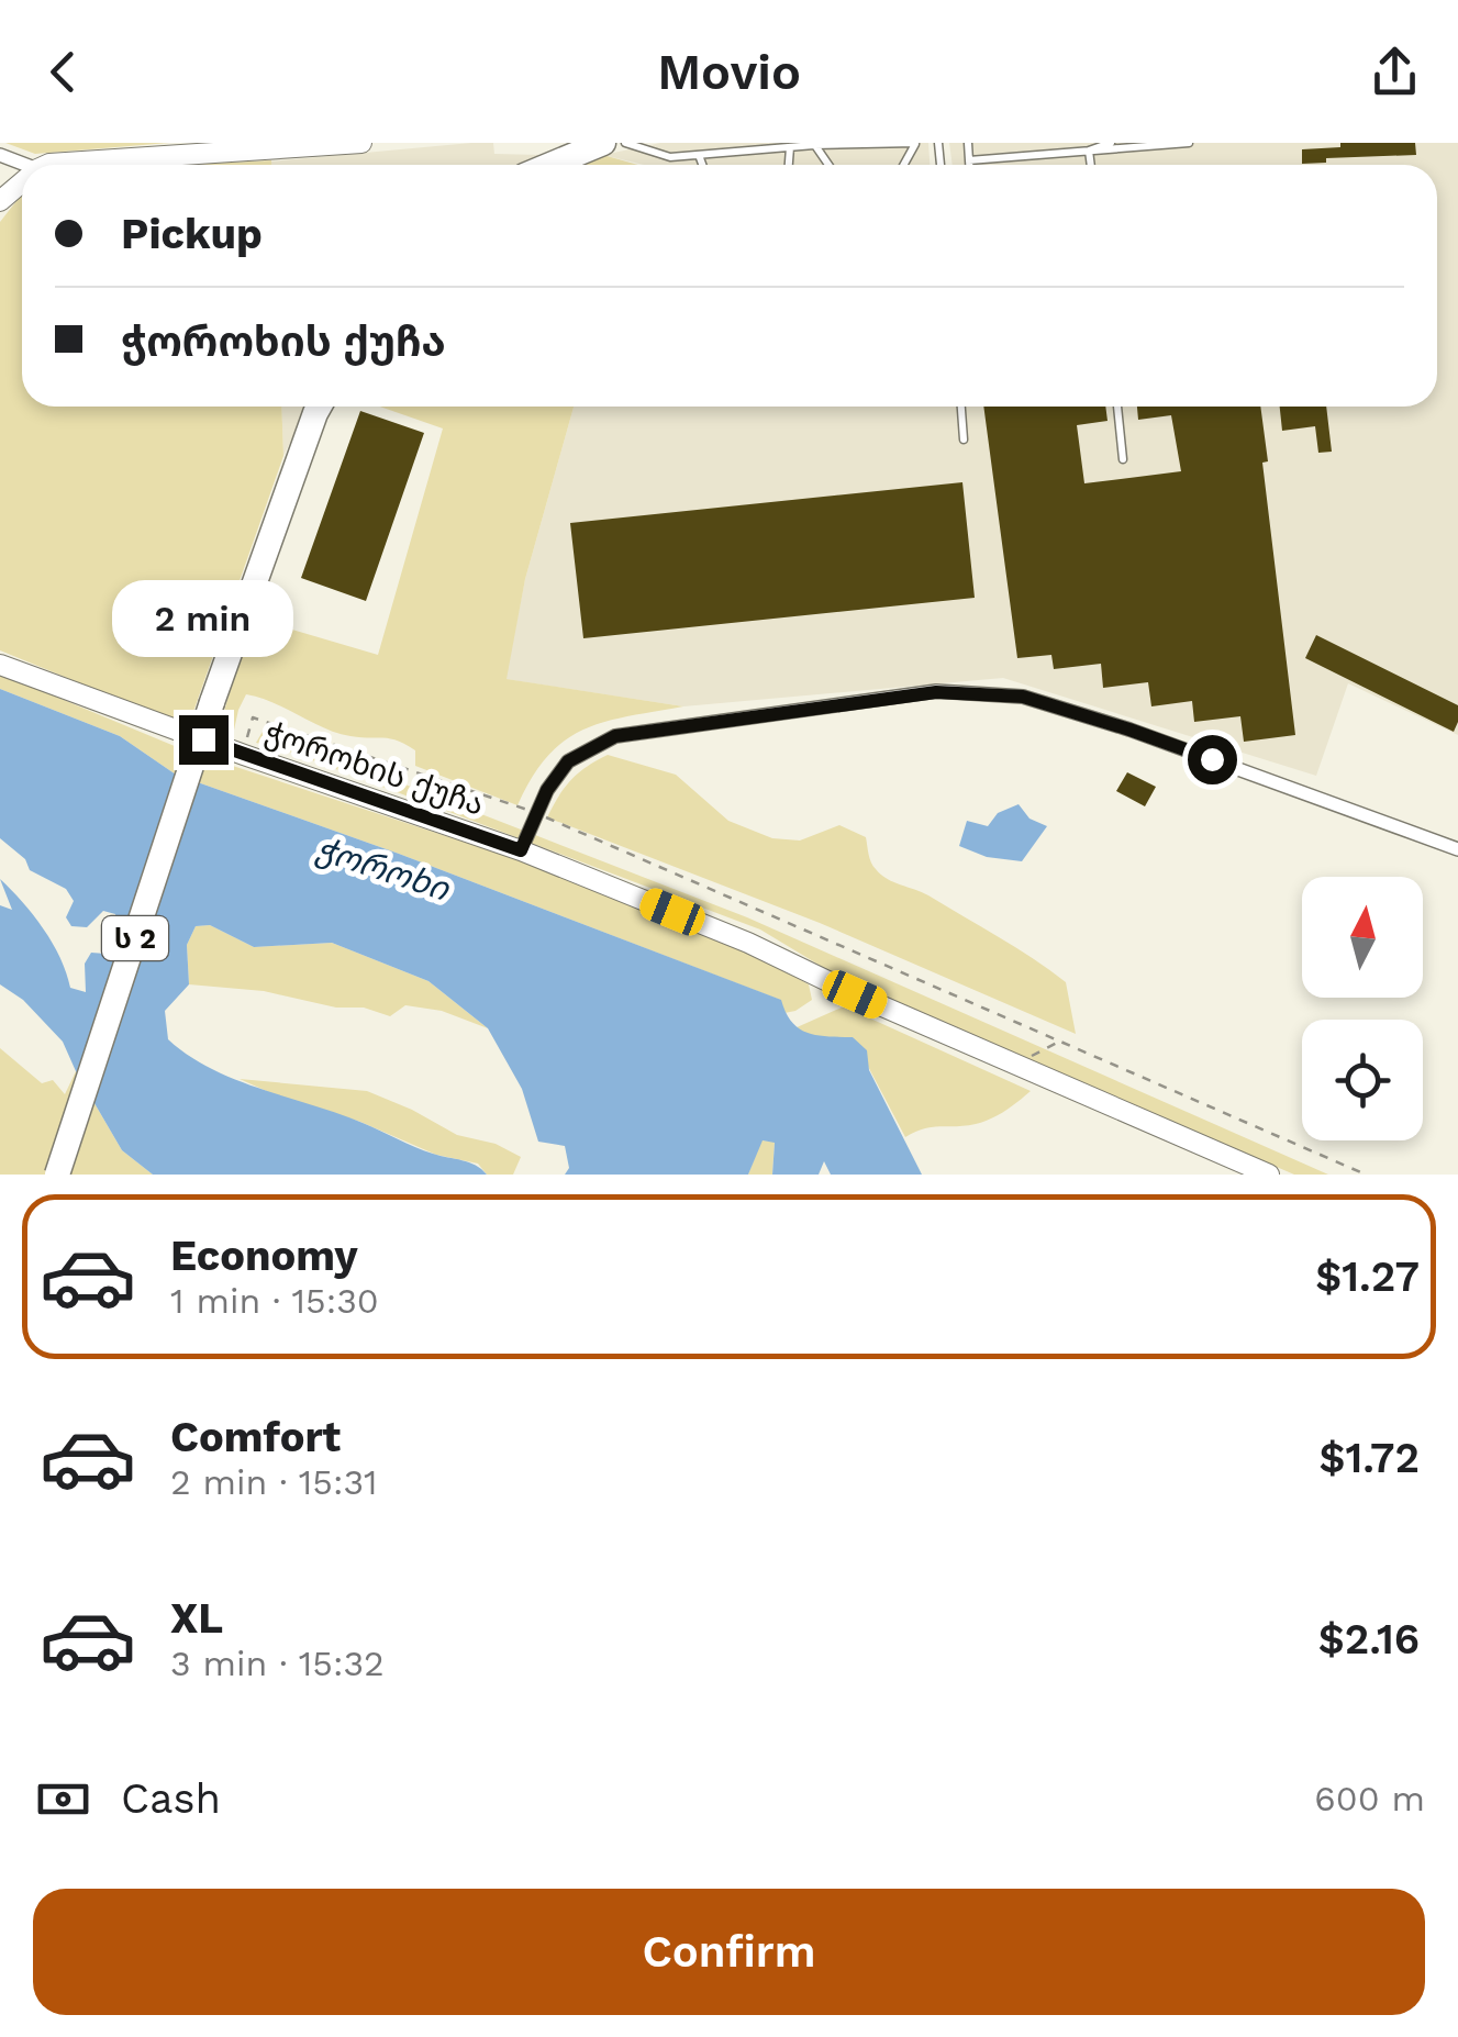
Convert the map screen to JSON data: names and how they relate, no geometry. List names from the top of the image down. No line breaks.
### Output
{"streets":{"highway":["ს 2"],"street":["ჭოროხის ქუჩა"]},"water":["ჭოროხი"],"north":"top","page":{"header":"Movio","banner":["Pickup","ჭოროხის ქუჩა"],"bubble":"2 min","list":[{"name":"Economy","note":"1 min · 15:30","value":"$1.27"},{"name":"Comfort","note":"2 min · 15:31","value":"$1.72"},{"name":"XL","note":"3 min · 15:32","value":"$2.16"}],"pay":["Cash","600 m"],"buttons":"Confirm"}}
